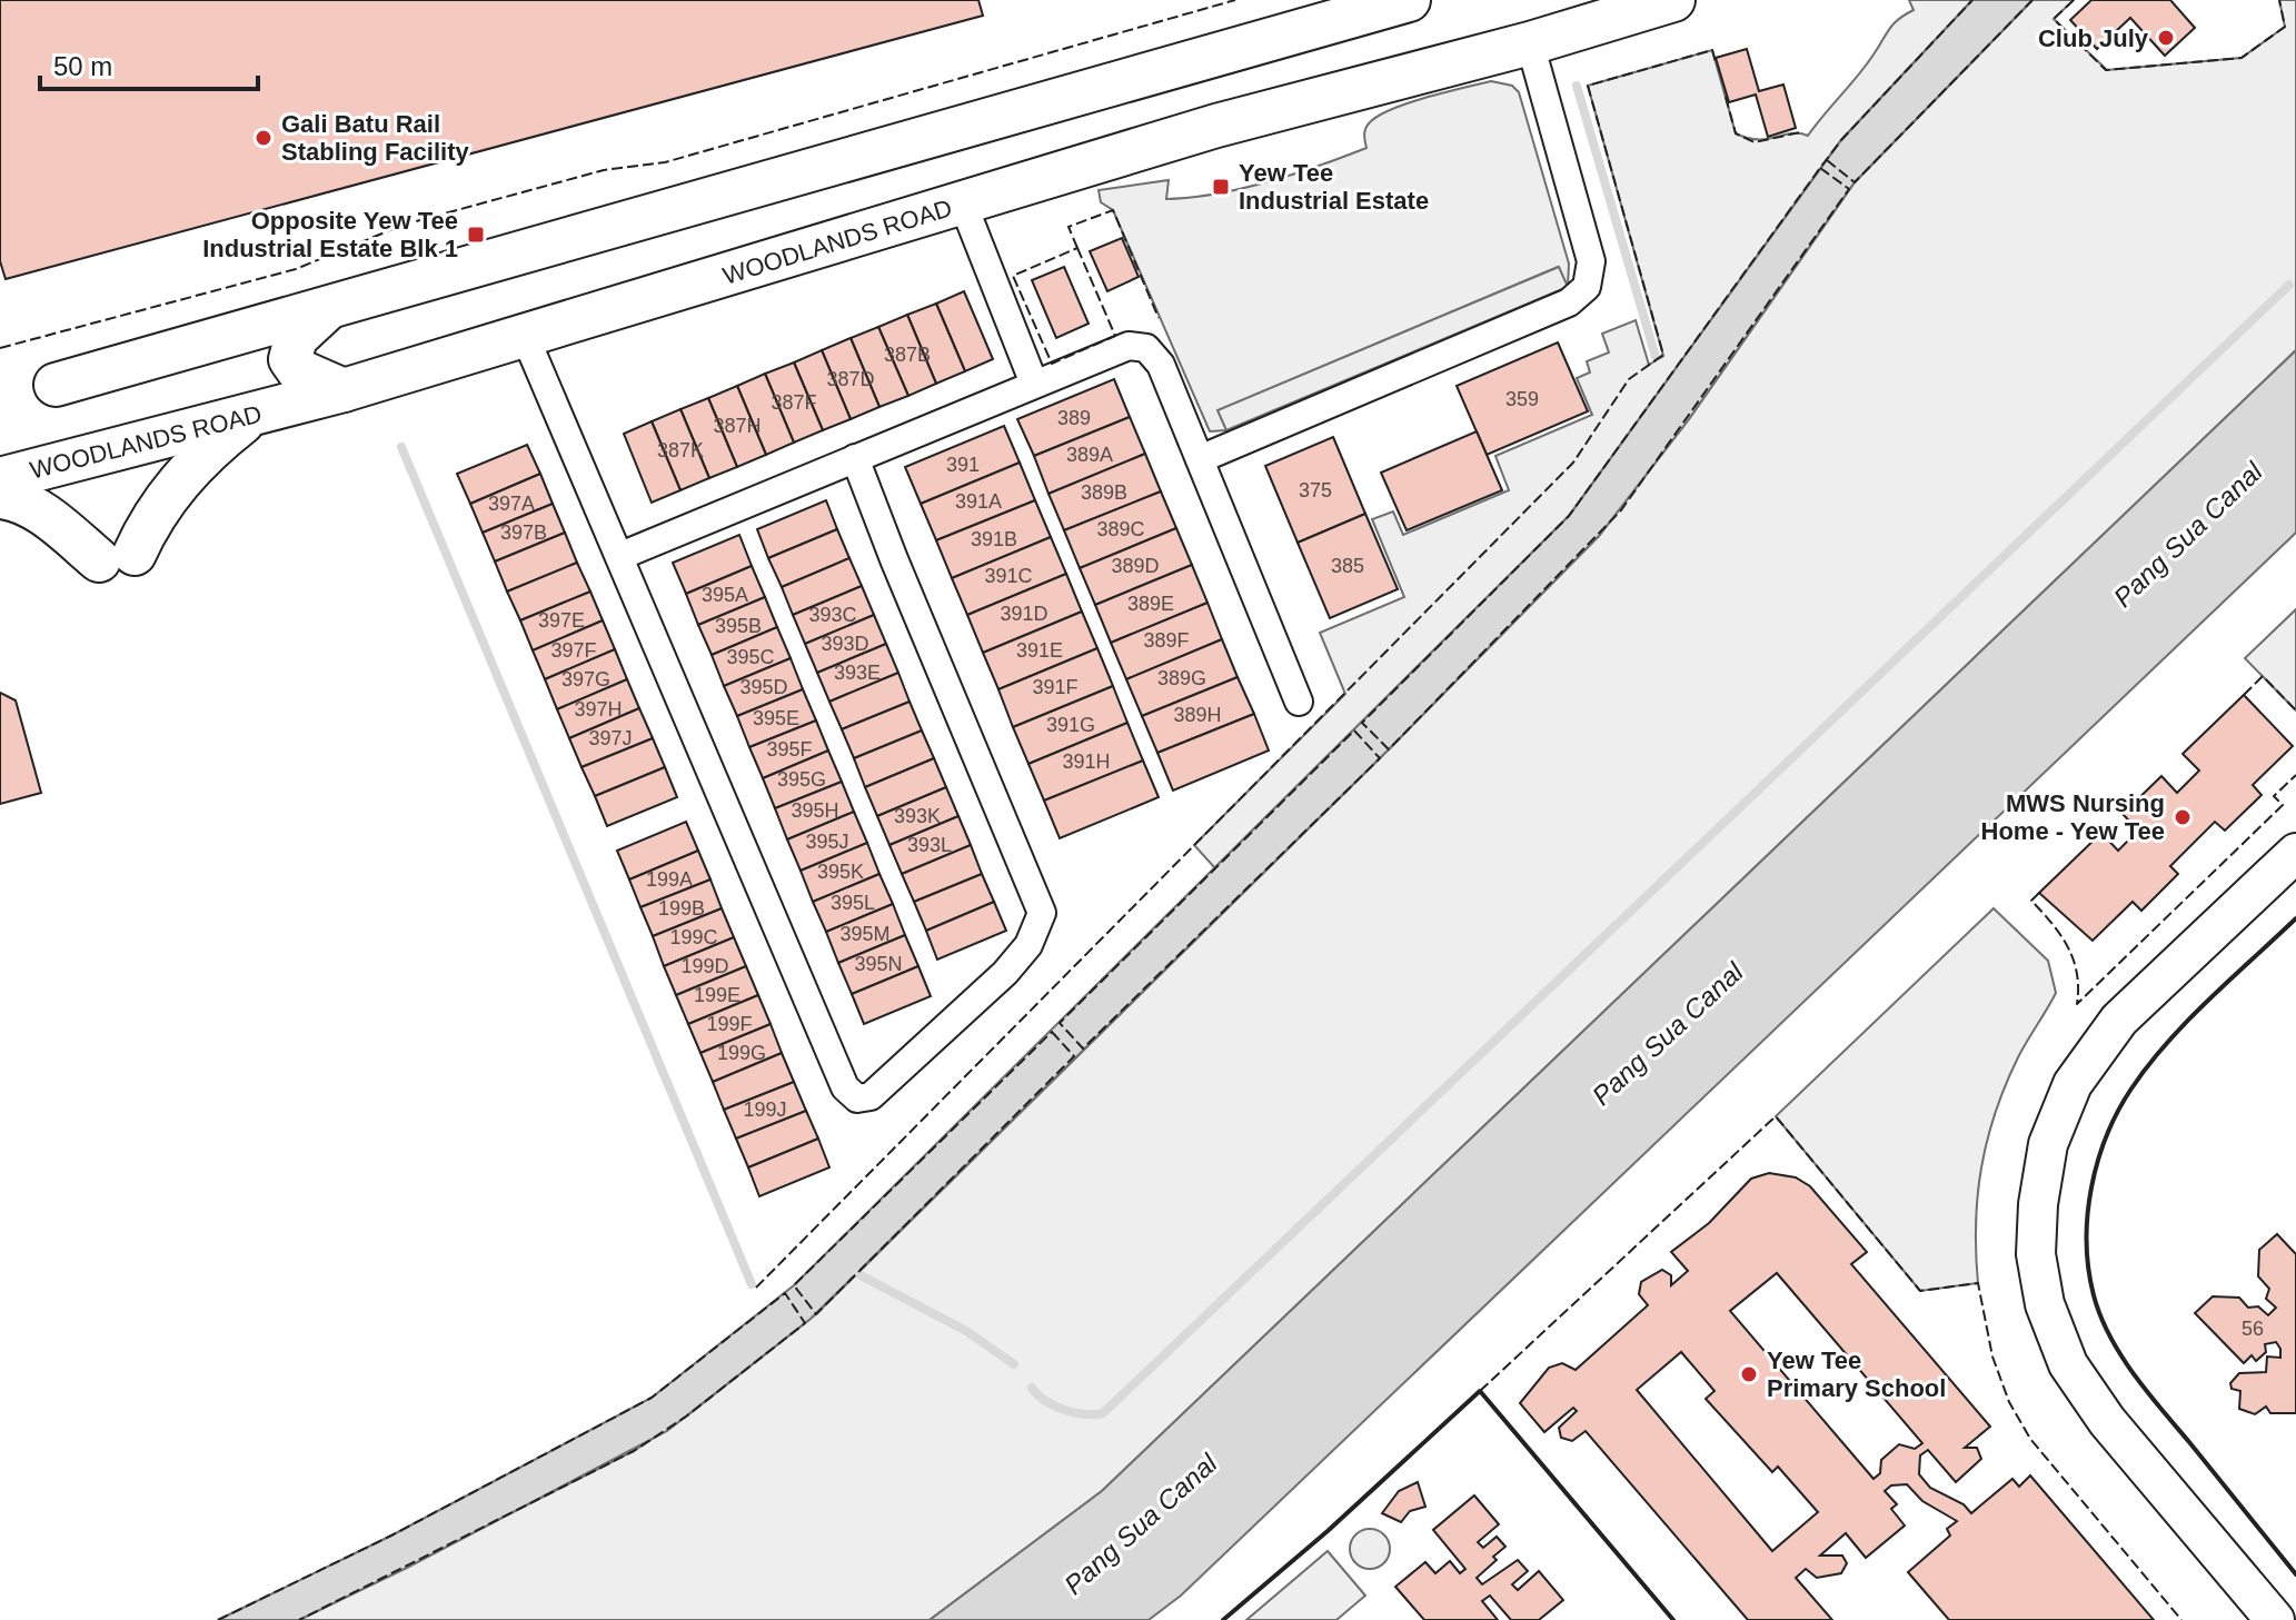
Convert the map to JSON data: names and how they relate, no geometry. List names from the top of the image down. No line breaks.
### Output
{"streets":{"main road":["WOODLANDS ROAD"]},"water":["Pang Sua Canal"],"places":{"other":["Club July","Gali Batu Rail Stabling Facility","MWS Nursing Home - Yew Tee","Yew Tee Primary School"],"transit":["Yew Tee Industrial Estate","Opposite Yew Tee Industrial Estate Blk 1"]},"house_numbers":["387B","387D","359","387F","389","387H","387K","389A","391","375","389B","391A","397A","389C","397B","391B","389D","385","391C","395A","389E","391D","393C","397E","395B","389F","393D","397F","391E","395C","393E","389G","397G","395D","391F","397H","389H","395E","391G","397J","395F","391H","395G","395H","393K","395J","393L","395K","199A","395L","199B","395M","199C","395N","199D","199E","199F","199G","199J","56"],"scale_bar":"50 m"}
